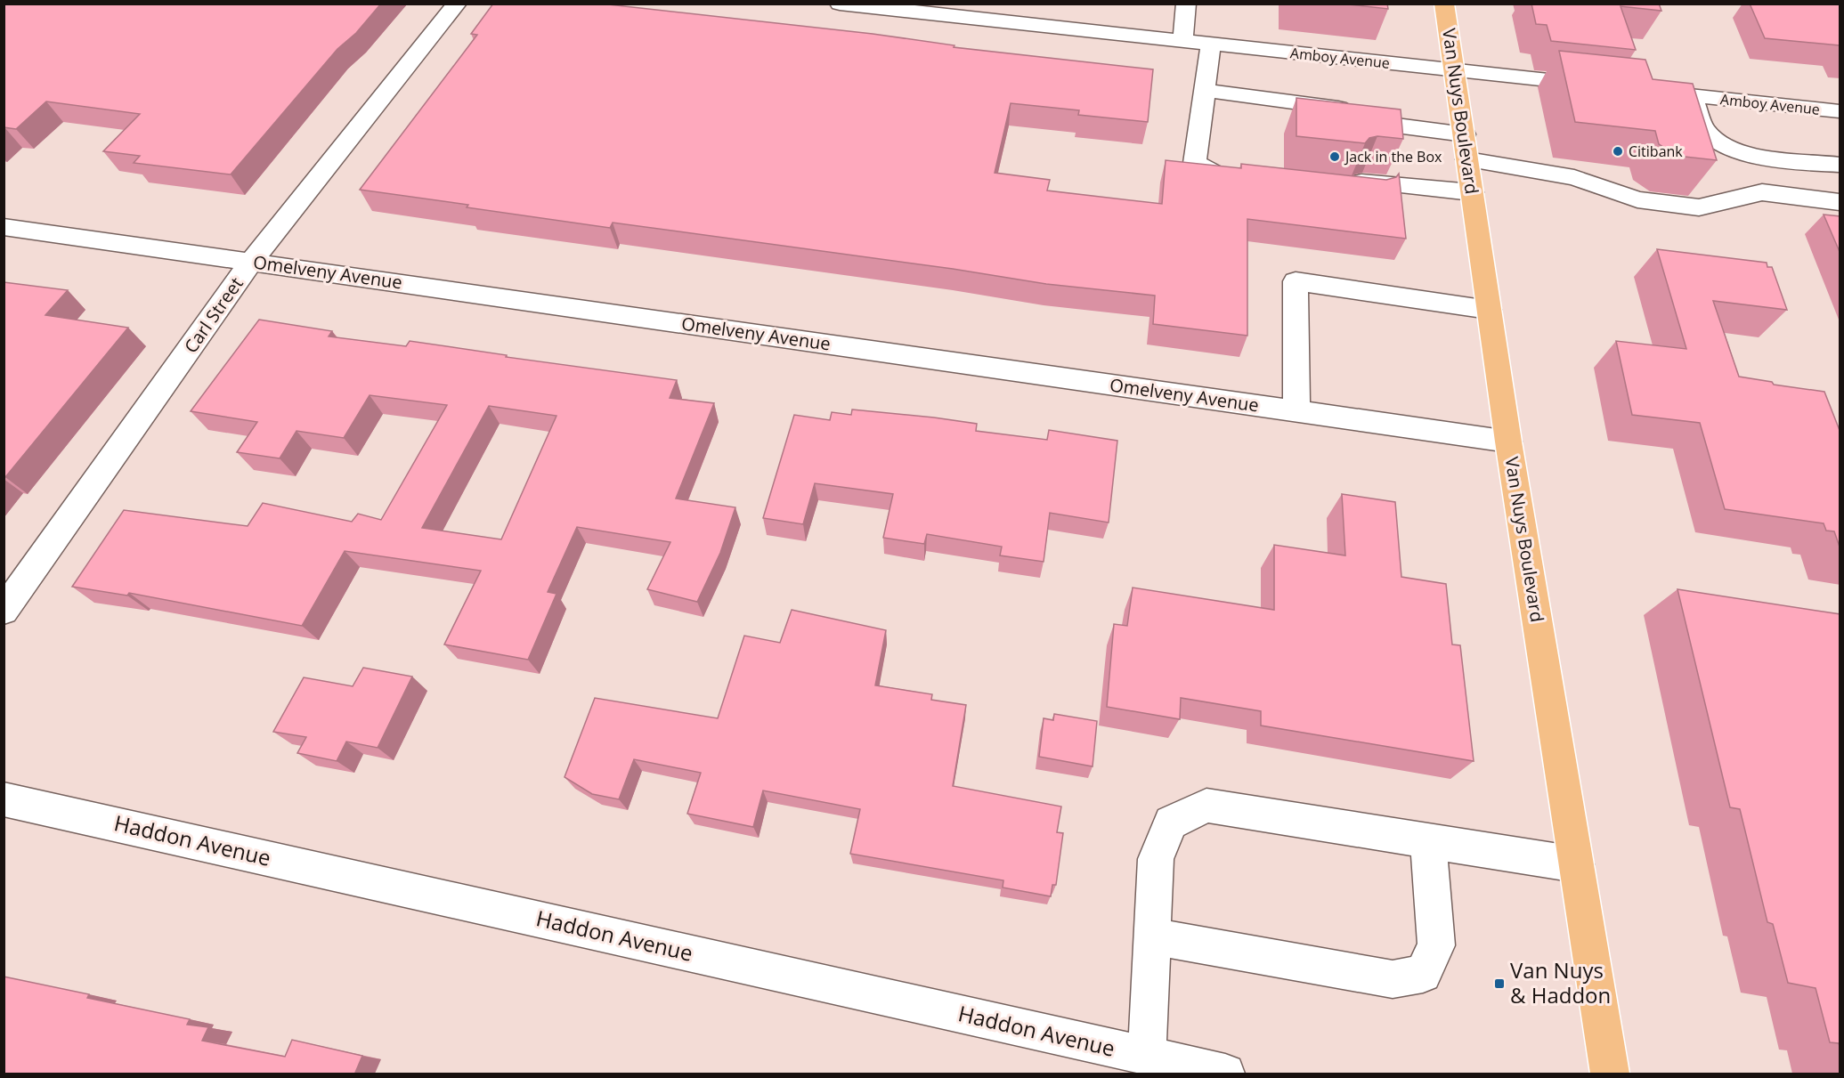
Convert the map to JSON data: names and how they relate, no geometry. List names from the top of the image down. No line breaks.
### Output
{"streets":{"main road":["Van Nuys Boulevard"],"street":["Amboy Avenue","Omelveny Avenue","Carl Street","Haddon Avenue"]},"crossings":[["Amboy Avenue","Van Nuys Boulevard"],["Van Nuys Boulevard","Omelveny Avenue"],["Omelveny Avenue","Carl Street"]],"places":{"other":["Citibank","Jack in the Box"],"transit":["Van Nuys & Haddon"]}}
